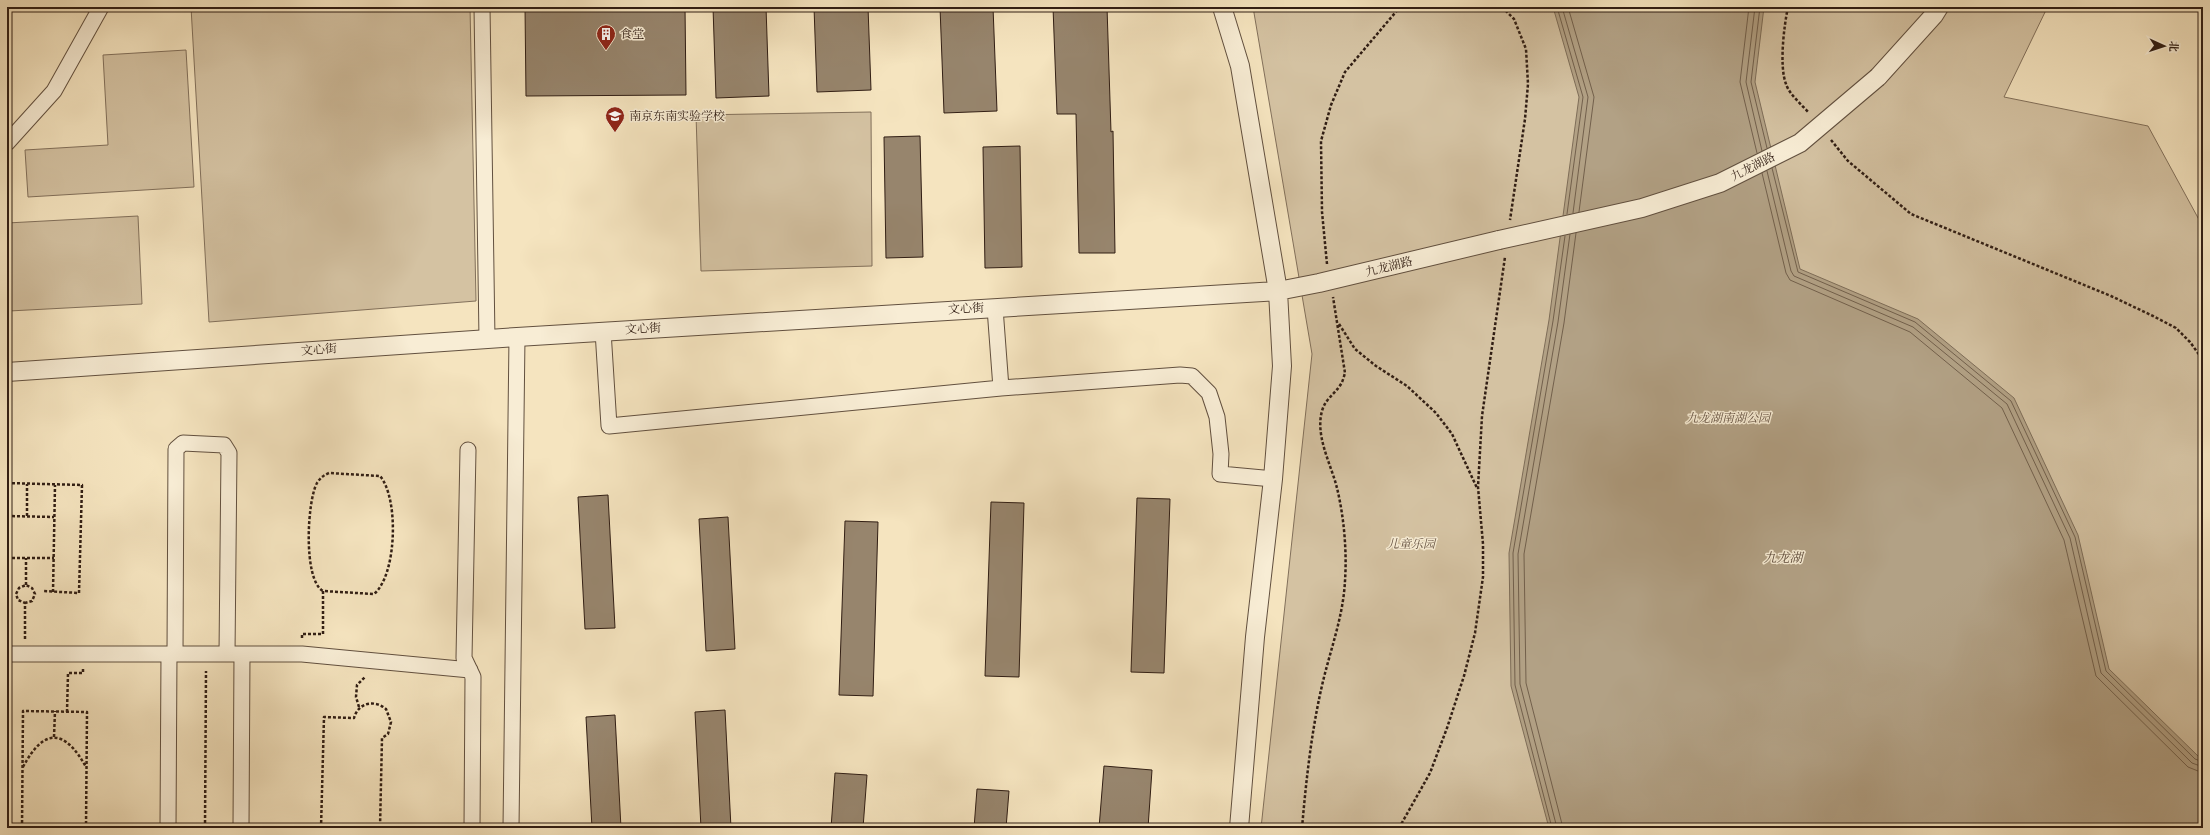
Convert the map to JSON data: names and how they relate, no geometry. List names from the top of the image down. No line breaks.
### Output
{"streets":{"street":["九龙湖路","文心街"]},"crossings":[["九龙湖路","文心街"]],"water":["九龙湖"],"parks":["九龙湖南湖公园","儿童乐园"],"places":{"building":["食堂"],"school or university":["南京东南实验学校"]},"north":"right"}
